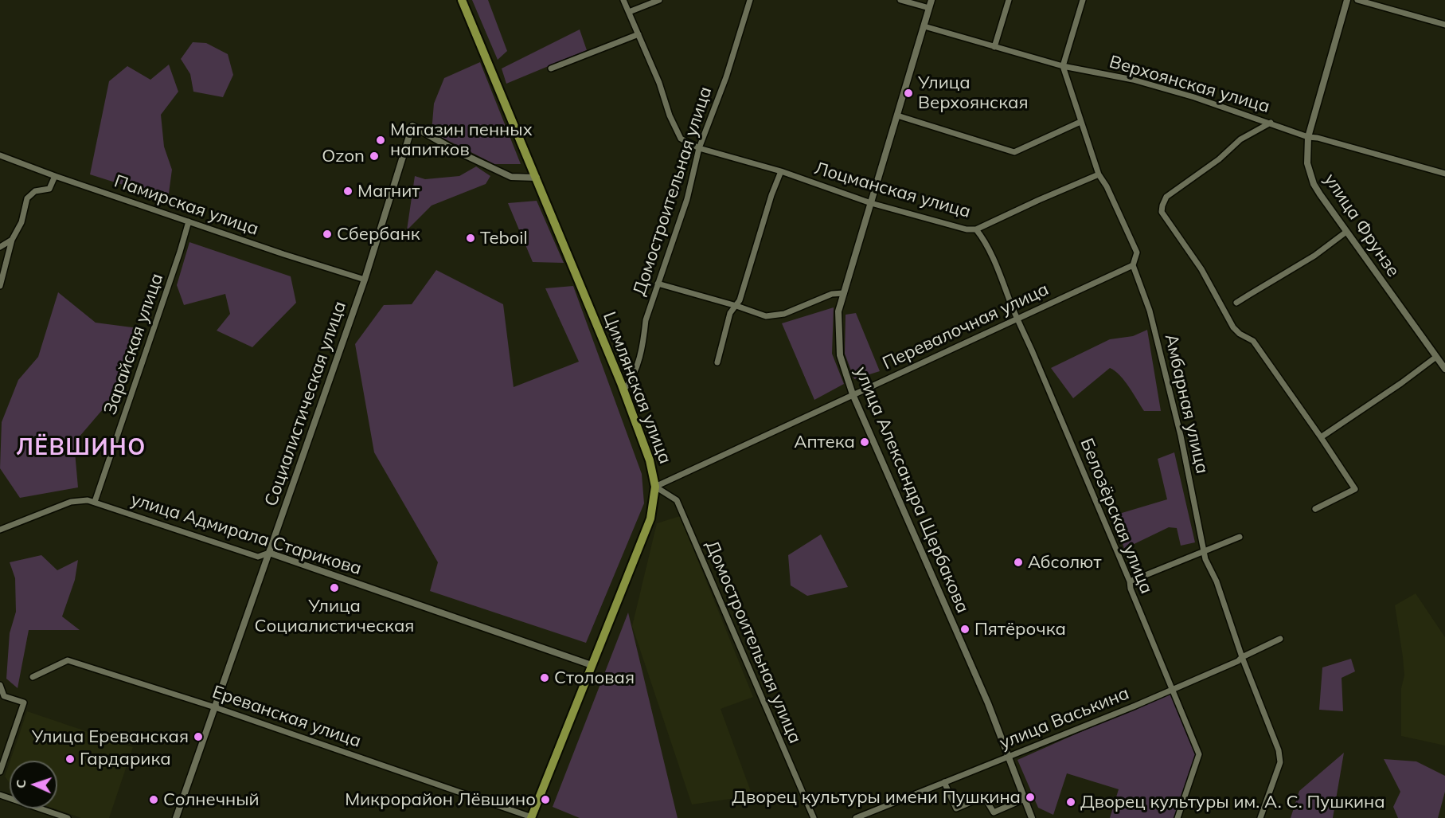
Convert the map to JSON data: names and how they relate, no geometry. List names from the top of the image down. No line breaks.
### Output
{"streets":{"main road":["Цимлянская улица"],"street":["Верхоянская улица","Лоцманская улица","Домостроительная улица","Памирская улица","улица Фрунзе","Перевалочная улица","Зарайская улица","Социалистическая улица","Амбарная улица","улица Александра Щербакова","Белозёрская улица","улица Адмирала Старикова","Ереванская улица","улица Васькина"]},"crossings":[["Верхоянская улица","улица Фрунзе"],["Верхоянская улица","Амбарная улица"],["Верхоянская улица","улица Александра Щербакова"],["Лоцманская улица","Домостроительная улица"],["Лоцманская улица","Амбарная улица"],["Лоцманская улица","улица Александра Щербакова"],["Лоцманская улица","Белозёрская улица"],["Домостроительная улица","Перевалочная улица"],["Домостроительная улица","Цимлянская улица"],["Памирская улица","Зарайская улица"],["Памирская улица","Социалистическая улица"],["Перевалочная улица","Цимлянская улица"],["Перевалочная улица","Амбарная улица"],["Перевалочная улица","улица Александра Щербакова"],["Перевалочная улица","Белозёрская улица"],["Зарайская улица","улица Адмирала Старикова"],["Цимлянская улица","Социалистическая улица"],["Цимлянская улица","улица Адмирала Старикова"],["Цимлянская улица","Ереванская улица"],["Социалистическая улица","улица Адмирала Старикова"],["Социалистическая улица","Ереванская улица"],["Амбарная улица","улица Васькина"],["улица Александра Щербакова","улица Васькина"],["Белозёрская улица","улица Васькина"]],"districts":["ЛЁВШИНО"],"places":["Улица Верхоянская","Магазин пенных напитков","Ozon","Магнит","Сбербанк","Teboil","Аптека","Абсолют","Улица Социалистическая","Пятёрочка","Столовая","Улица Ереванская","Гардарика","Дворец культуры имени Пушкина","Солнечный","Микрорайон Лёвшино","Дворец культуры им. А. С. Пушкина"],"north":"left"}
